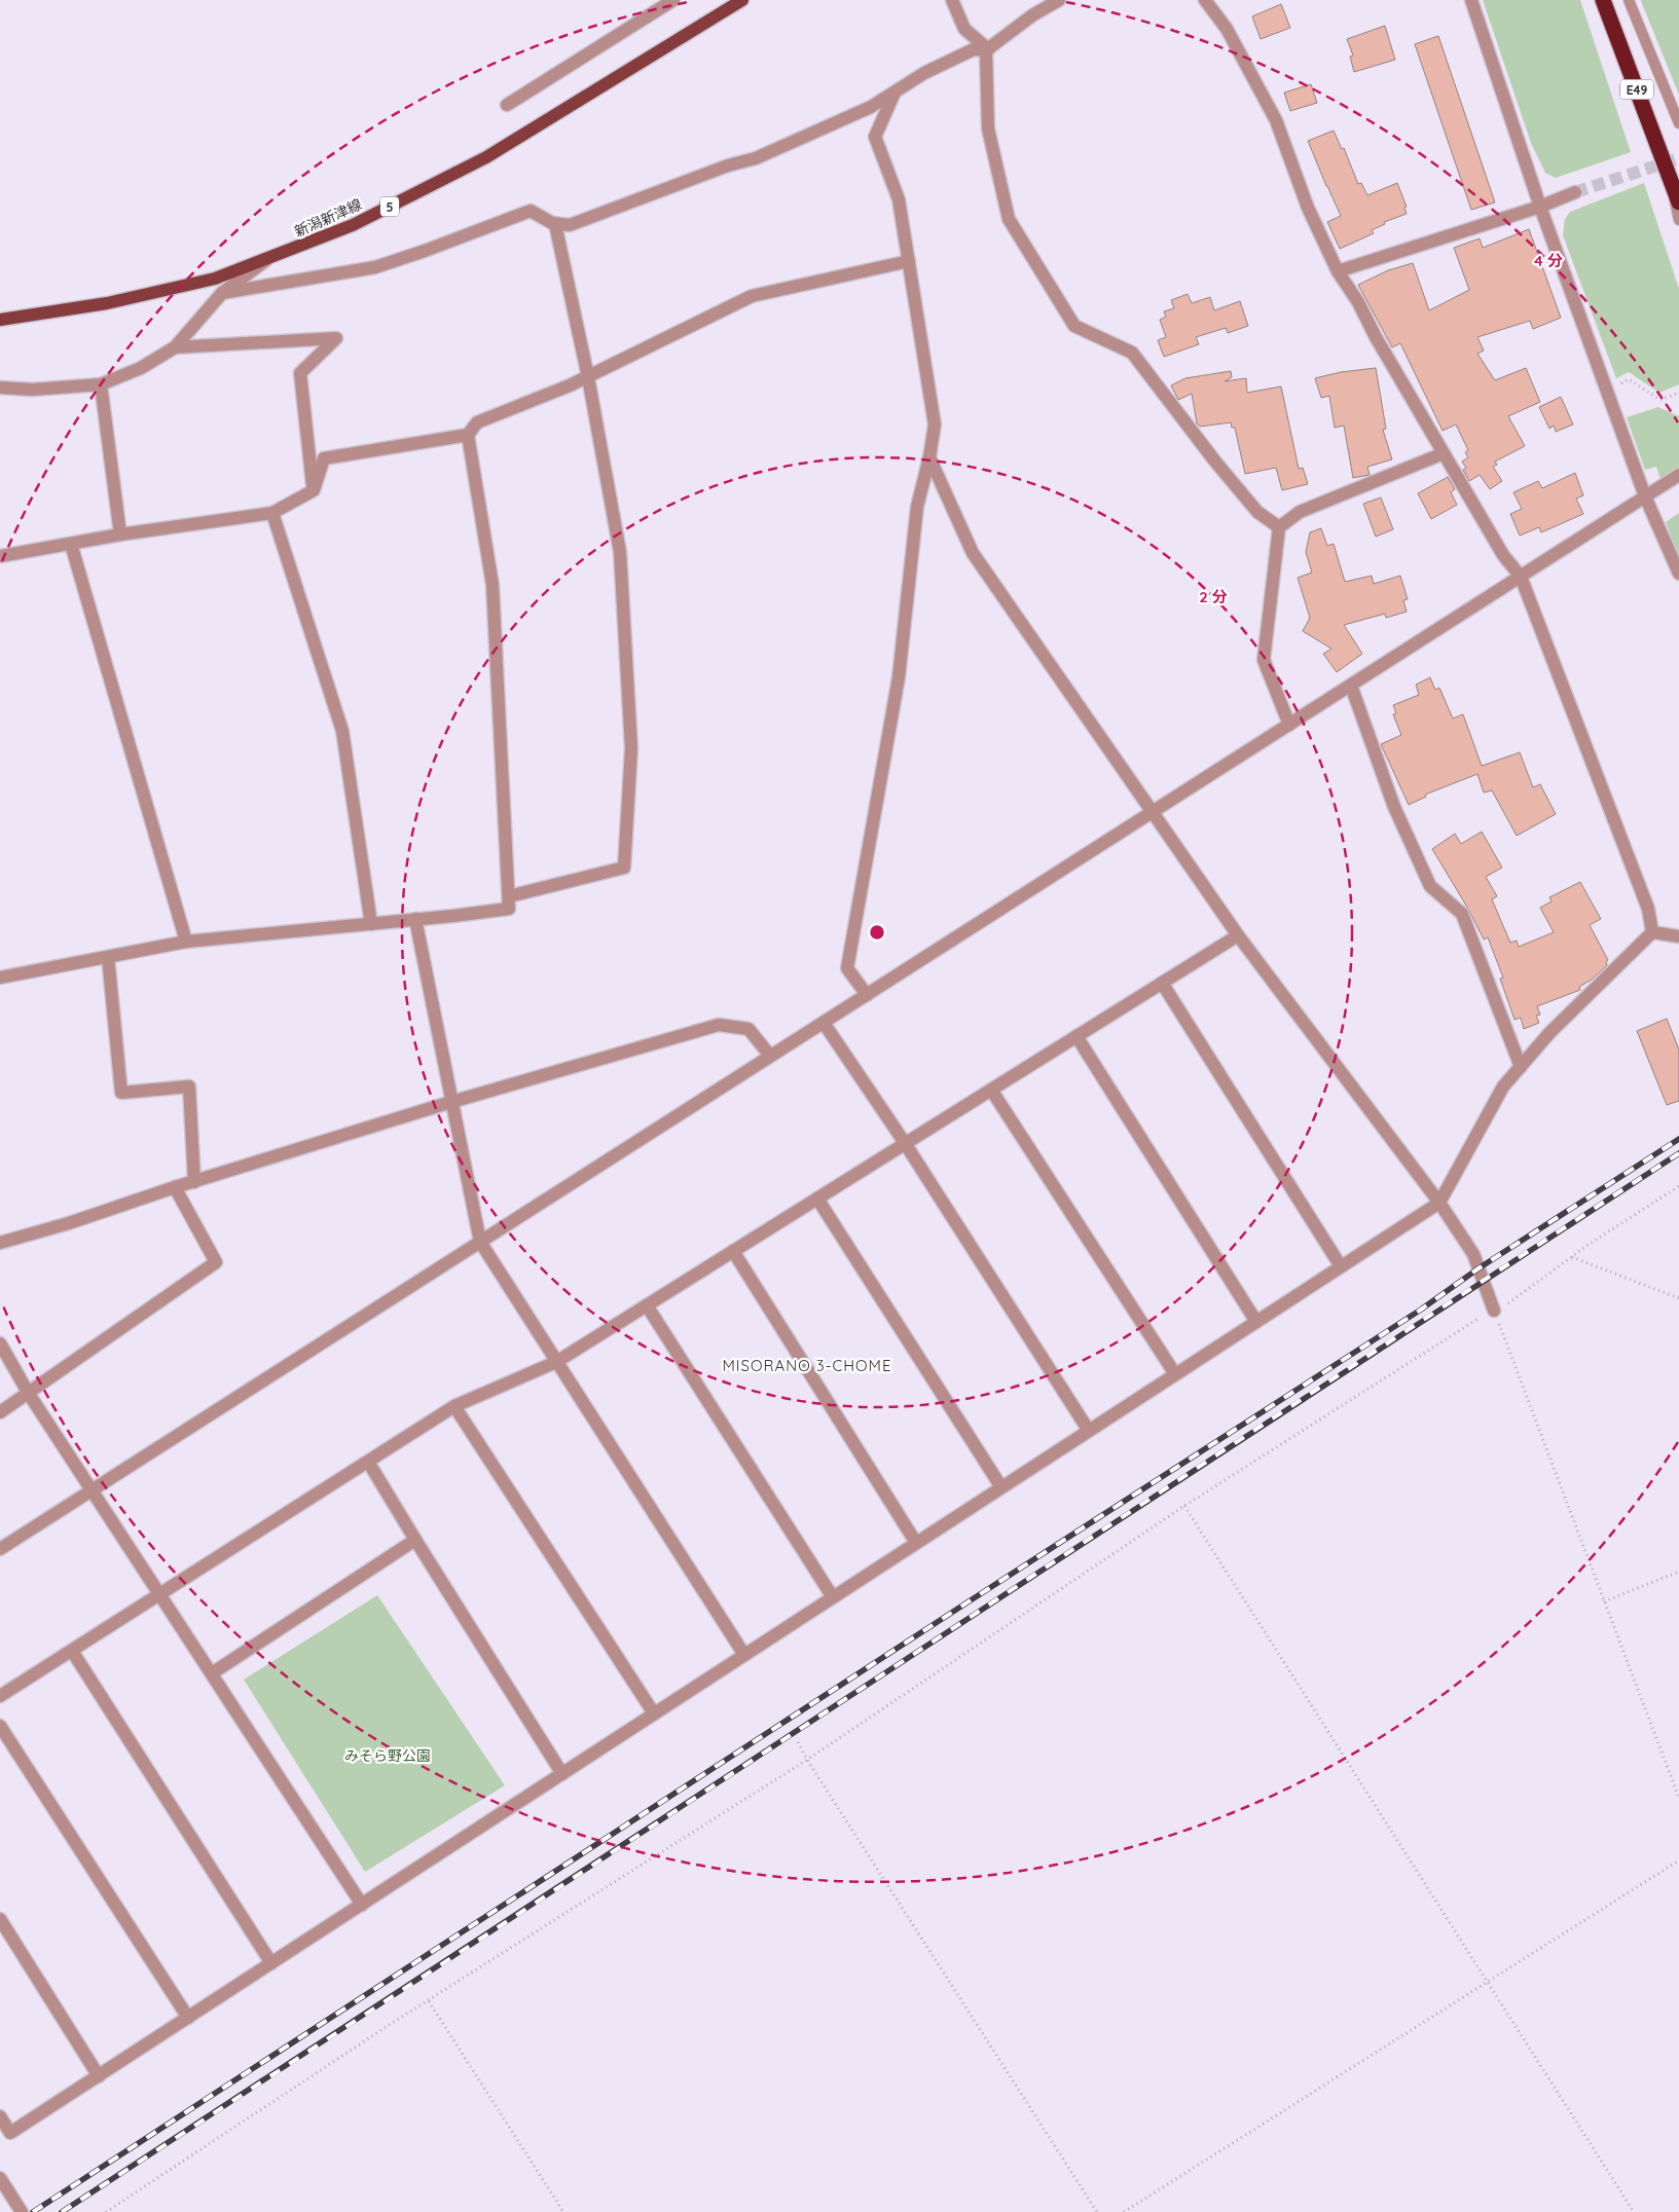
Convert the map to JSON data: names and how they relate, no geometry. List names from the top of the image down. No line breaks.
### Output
{"streets":{"highway":["E49"],"main road":["5","新潟新津線"]},"districts":["MISORANO 3-CHOME"],"parks":["みそら野公園"],"rings":["4 分","2 分"]}
